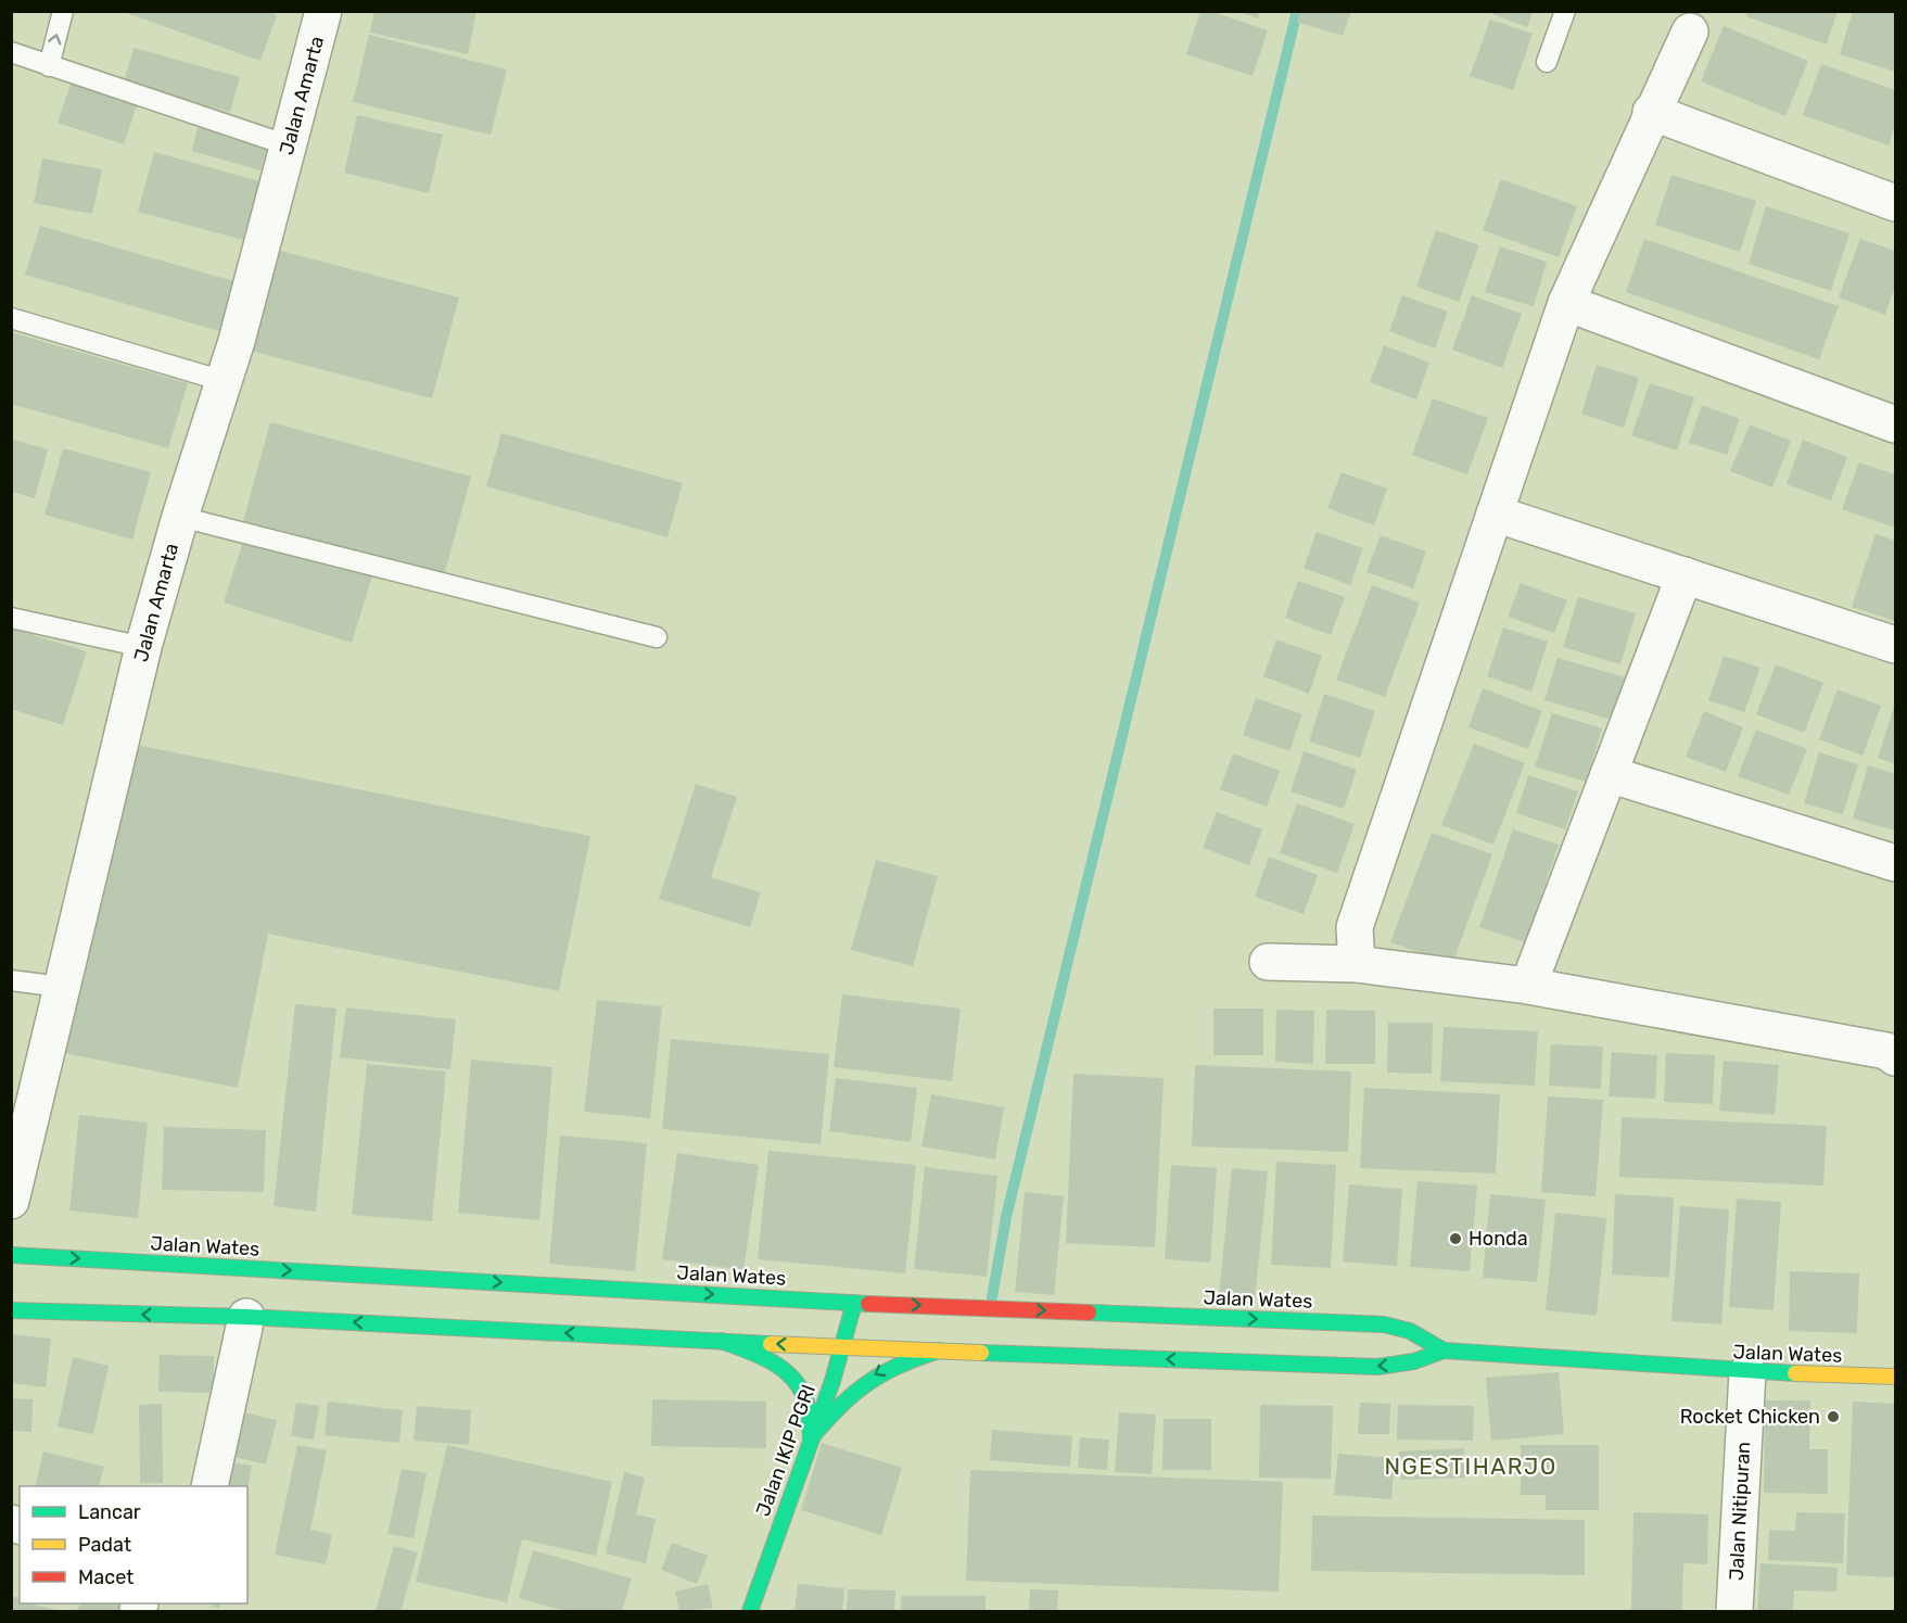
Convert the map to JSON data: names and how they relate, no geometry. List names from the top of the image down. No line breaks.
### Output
{"streets":{"main road":["Jalan Wates","Jalan IKIP PGRI"],"street":["Jalan Amarta","Jalan Nitipuran"]},"crossings":[["Jalan Wates","Jalan IKIP PGRI"],["Jalan Wates","Jalan Nitipuran"]],"districts":["NGESTIHARJO"],"places":["Honda","Rocket Chicken"],"legend":["Lancar","Padat","Macet"]}
